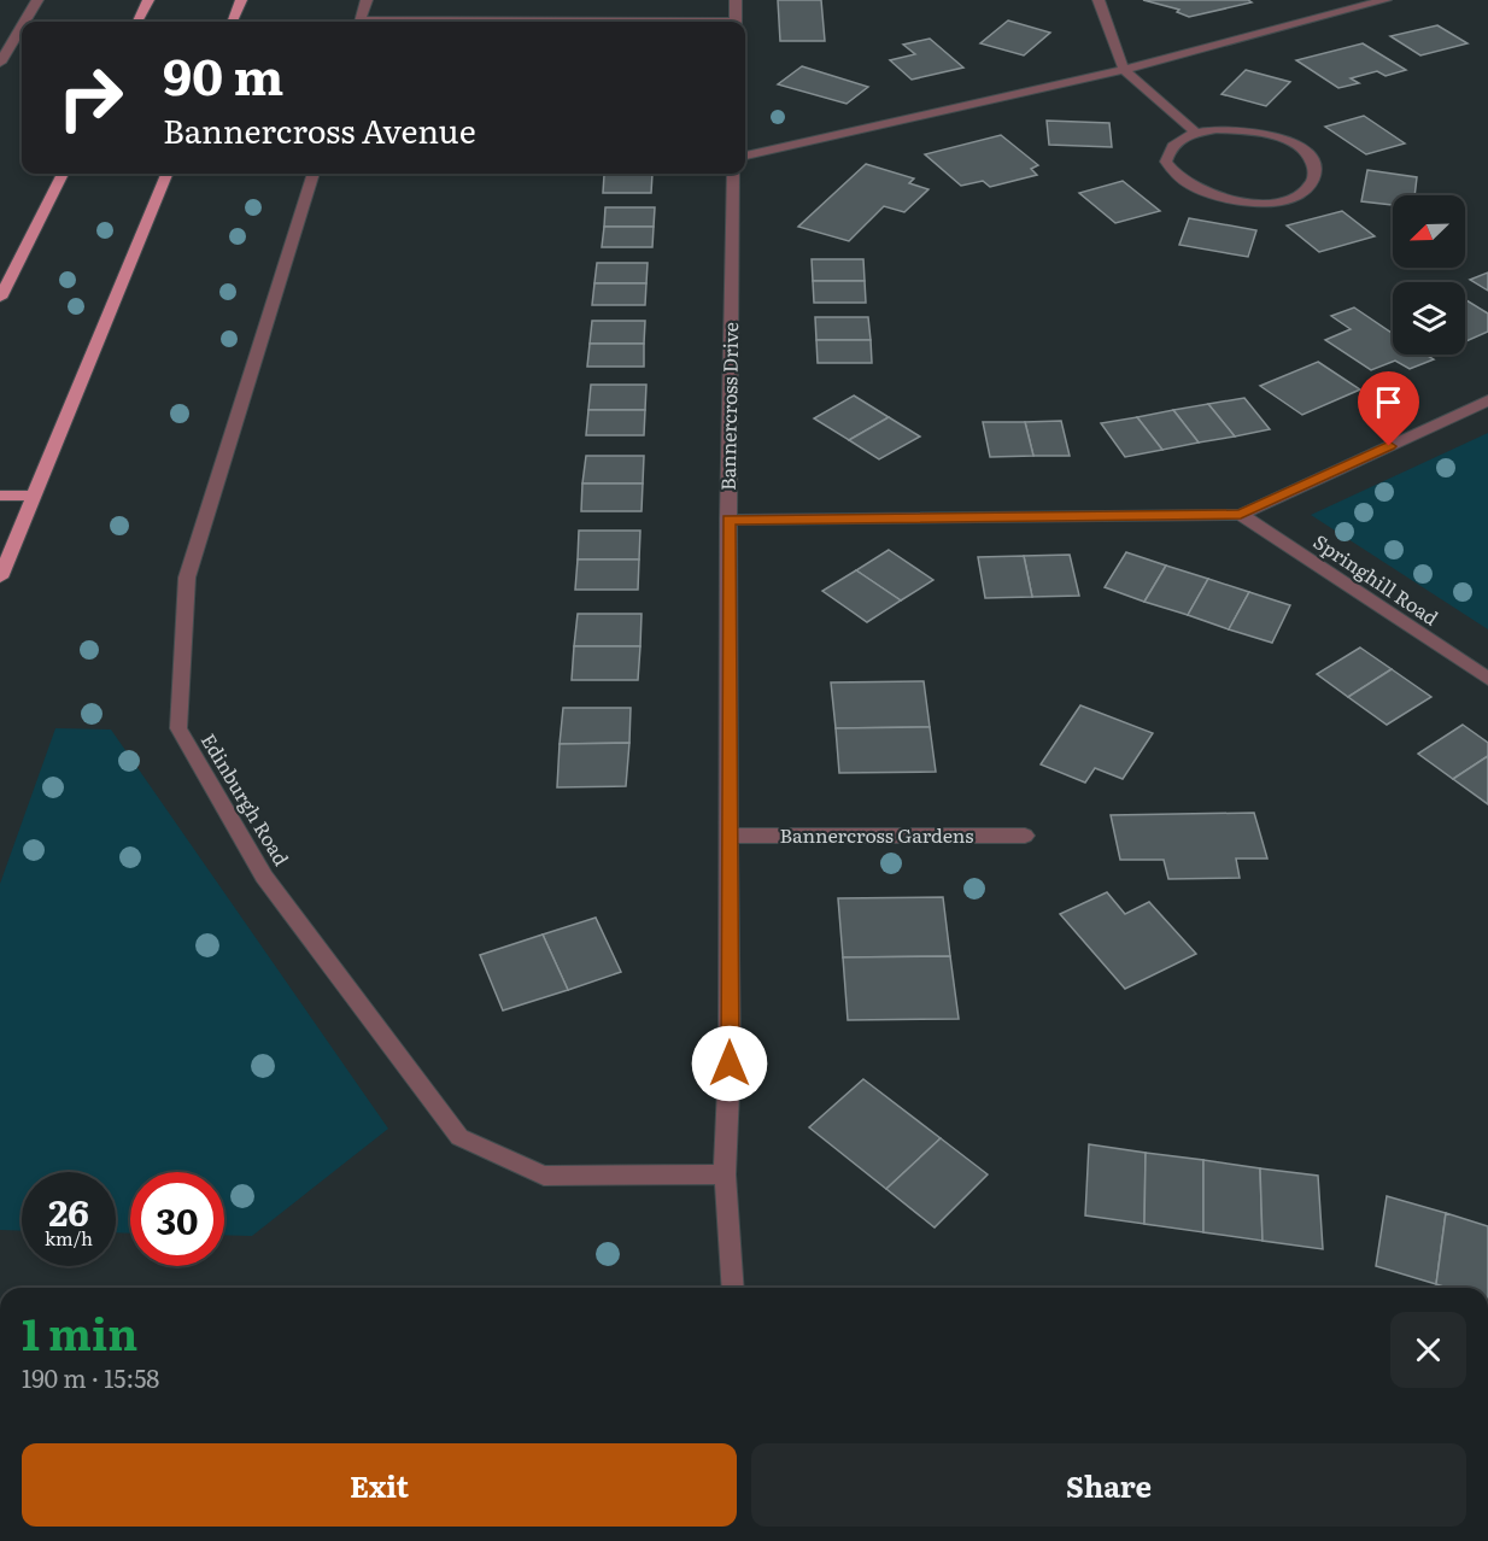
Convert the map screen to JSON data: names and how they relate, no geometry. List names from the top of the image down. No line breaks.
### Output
{"streets":{"street":["Bannercross Drive","Springhill Road","Edinburgh Road","Bannercross Gardens"]},"crossings":[["Bannercross Drive","Edinburgh Road"],["Bannercross Drive","Bannercross Gardens"]],"north":"bottom left","page":{"turn":["90 m","Bannercross Avenue"],"speed":"26 km/h","limit":"30","heading":["1 min","190 m · 15:58"],"buttons":["Exit","Share"]}}
